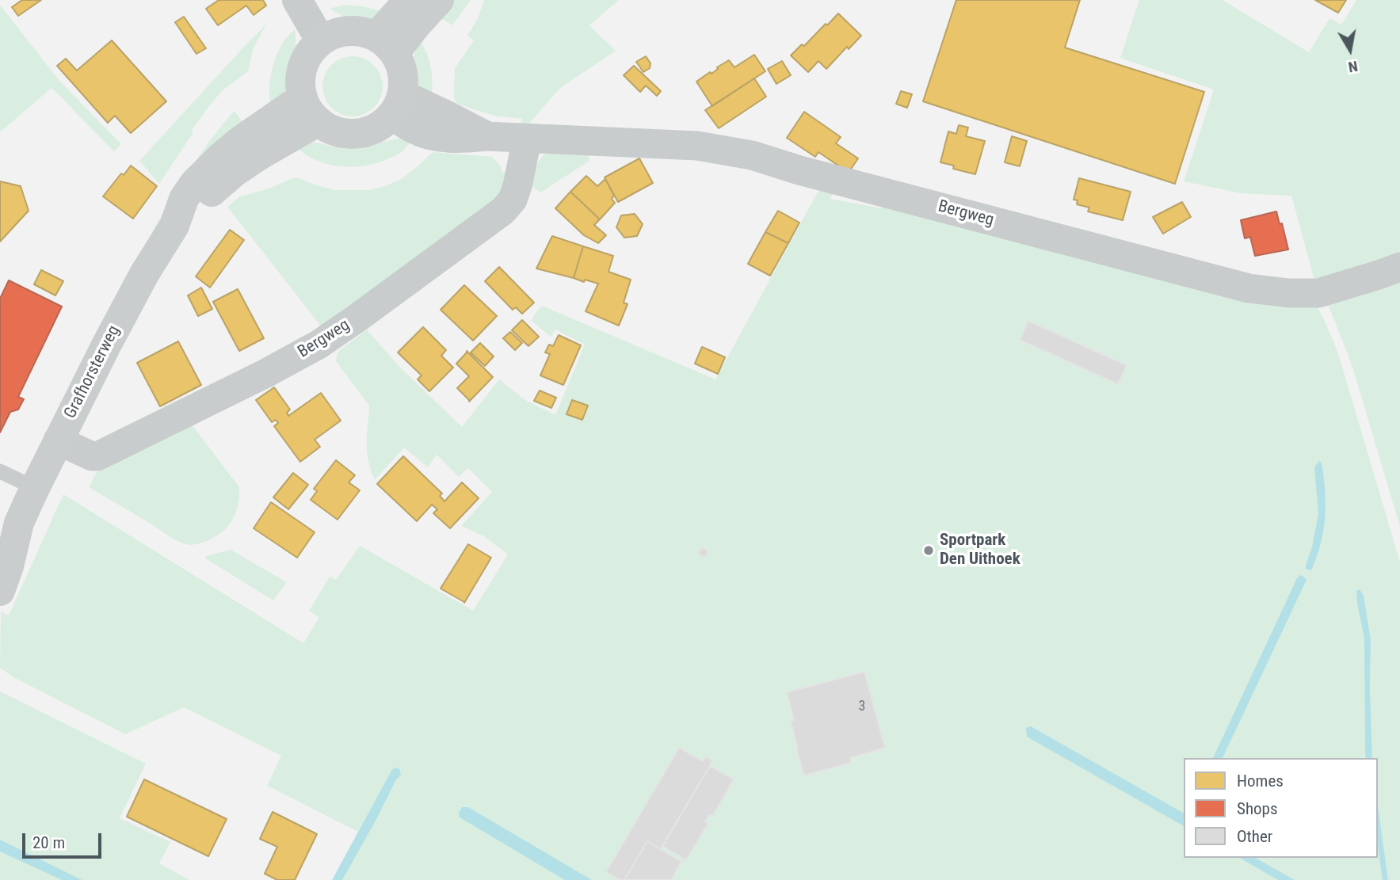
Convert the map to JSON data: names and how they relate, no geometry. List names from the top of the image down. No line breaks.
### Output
{"streets":{"main road":["Grafhorsterweg"],"street":["Bergweg"]},"crossings":[["Bergweg","Grafhorsterweg"]],"places":["Sportpark Den Uithoek"],"house_numbers":["3"],"legend":["Homes","Shops","Other"],"scale_bar":"20 m","north":"bottom"}
